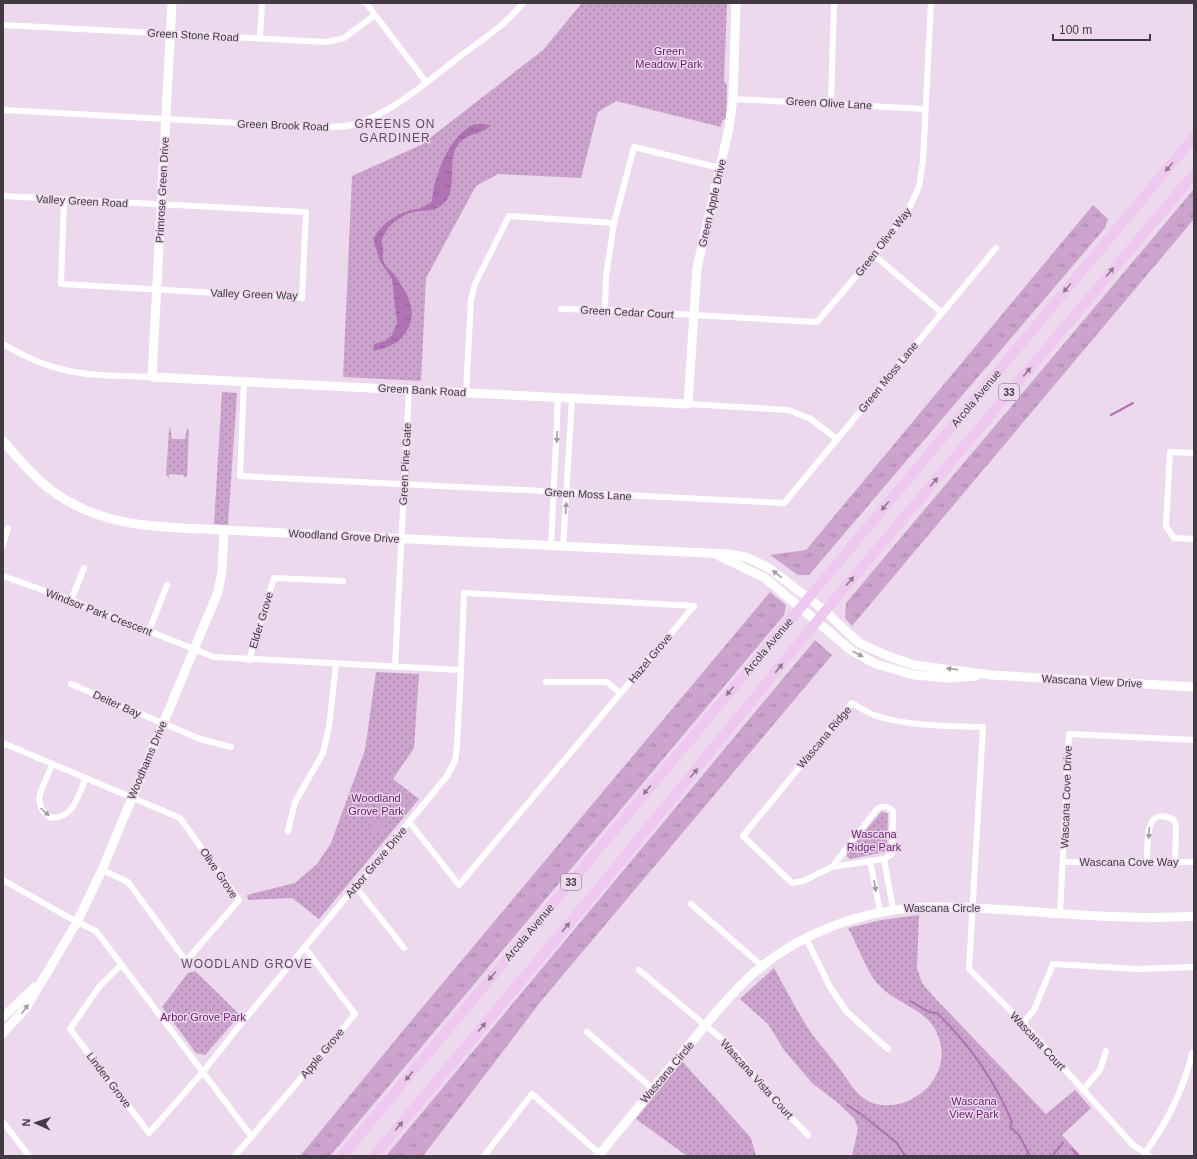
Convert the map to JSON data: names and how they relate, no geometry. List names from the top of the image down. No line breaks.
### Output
{"streets":{"main road":["33","Arcola Avenue"],"street":["Green Stone Road","Green Olive Lane","Green Brook Road","Primrose Green Drive","Valley Green Road","Green Apple Drive","Green Olive Way","Valley Green Way","Green Cedar Court","Green Moss Lane","Green Bank Road","Green Pine Gate","Woodland Grove Drive","Windsor Park Crescent","Elder Grove","Hazel Grove","Wascana View Drive","Deiter Bay","Wascana Ridge","Woodhams Drive","Wascana Cove Drive","Arbor Grove Drive","Wascana Cove Way","Olive Grove","Wascana Circle","Wascana Court","Apple Grove","Wascana Vista Court","Linden Grove"]},"crossings":[["Green Stone Road","Primrose Green Drive"],["Green Olive Lane","Green Apple Drive"],["Green Olive Lane","Green Olive Way"],["Green Brook Road","Primrose Green Drive"],["Primrose Green Drive","Valley Green Road"],["Primrose Green Drive","Valley Green Way"],["Primrose Green Drive","Green Bank Road"],["Valley Green Road","Valley Green Way"],["Green Apple Drive","Green Olive Way"],["Green Apple Drive","Green Cedar Court"],["Green Apple Drive","Green Bank Road"],["Green Olive Way","Green Cedar Court"],["Green Moss Lane","Green Bank Road"],["Green Moss Lane","Green Pine Gate"],["Green Bank Road","Green Pine Gate"],["Arcola Avenue","Woodland Grove Drive"],["Arcola Avenue","Wascana View Drive"],["Green Pine Gate","Woodland Grove Drive"],["Woodland Grove Drive","Wascana View Drive"],["Woodland Grove Drive","Woodhams Drive"],["Windsor Park Crescent","Woodhams Drive"],["Hazel Grove","Arbor Grove Drive"],["Deiter Bay","Woodhams Drive"],["Wascana Ridge","Wascana Circle"],["Wascana Ridge","Wascana Court"],["Woodhams Drive","Olive Grove"],["Wascana Cove Drive","Wascana Cove Way"],["Wascana Cove Drive","Wascana Circle"],["Arbor Grove Drive","Apple Grove"],["Arbor Grove Drive","Linden Grove"],["Wascana Circle","Wascana Court"],["Wascana Circle","Wascana Vista Court"]],"districts":["GREENS ON GARDINER","WOODLAND GROVE"],"parks":["Green Meadow Park","Woodland Grove Park","Wascana Ridge Park","Arbor Grove Park","Wascana View Park"],"scale_bar":"100 m","north":"left"}
